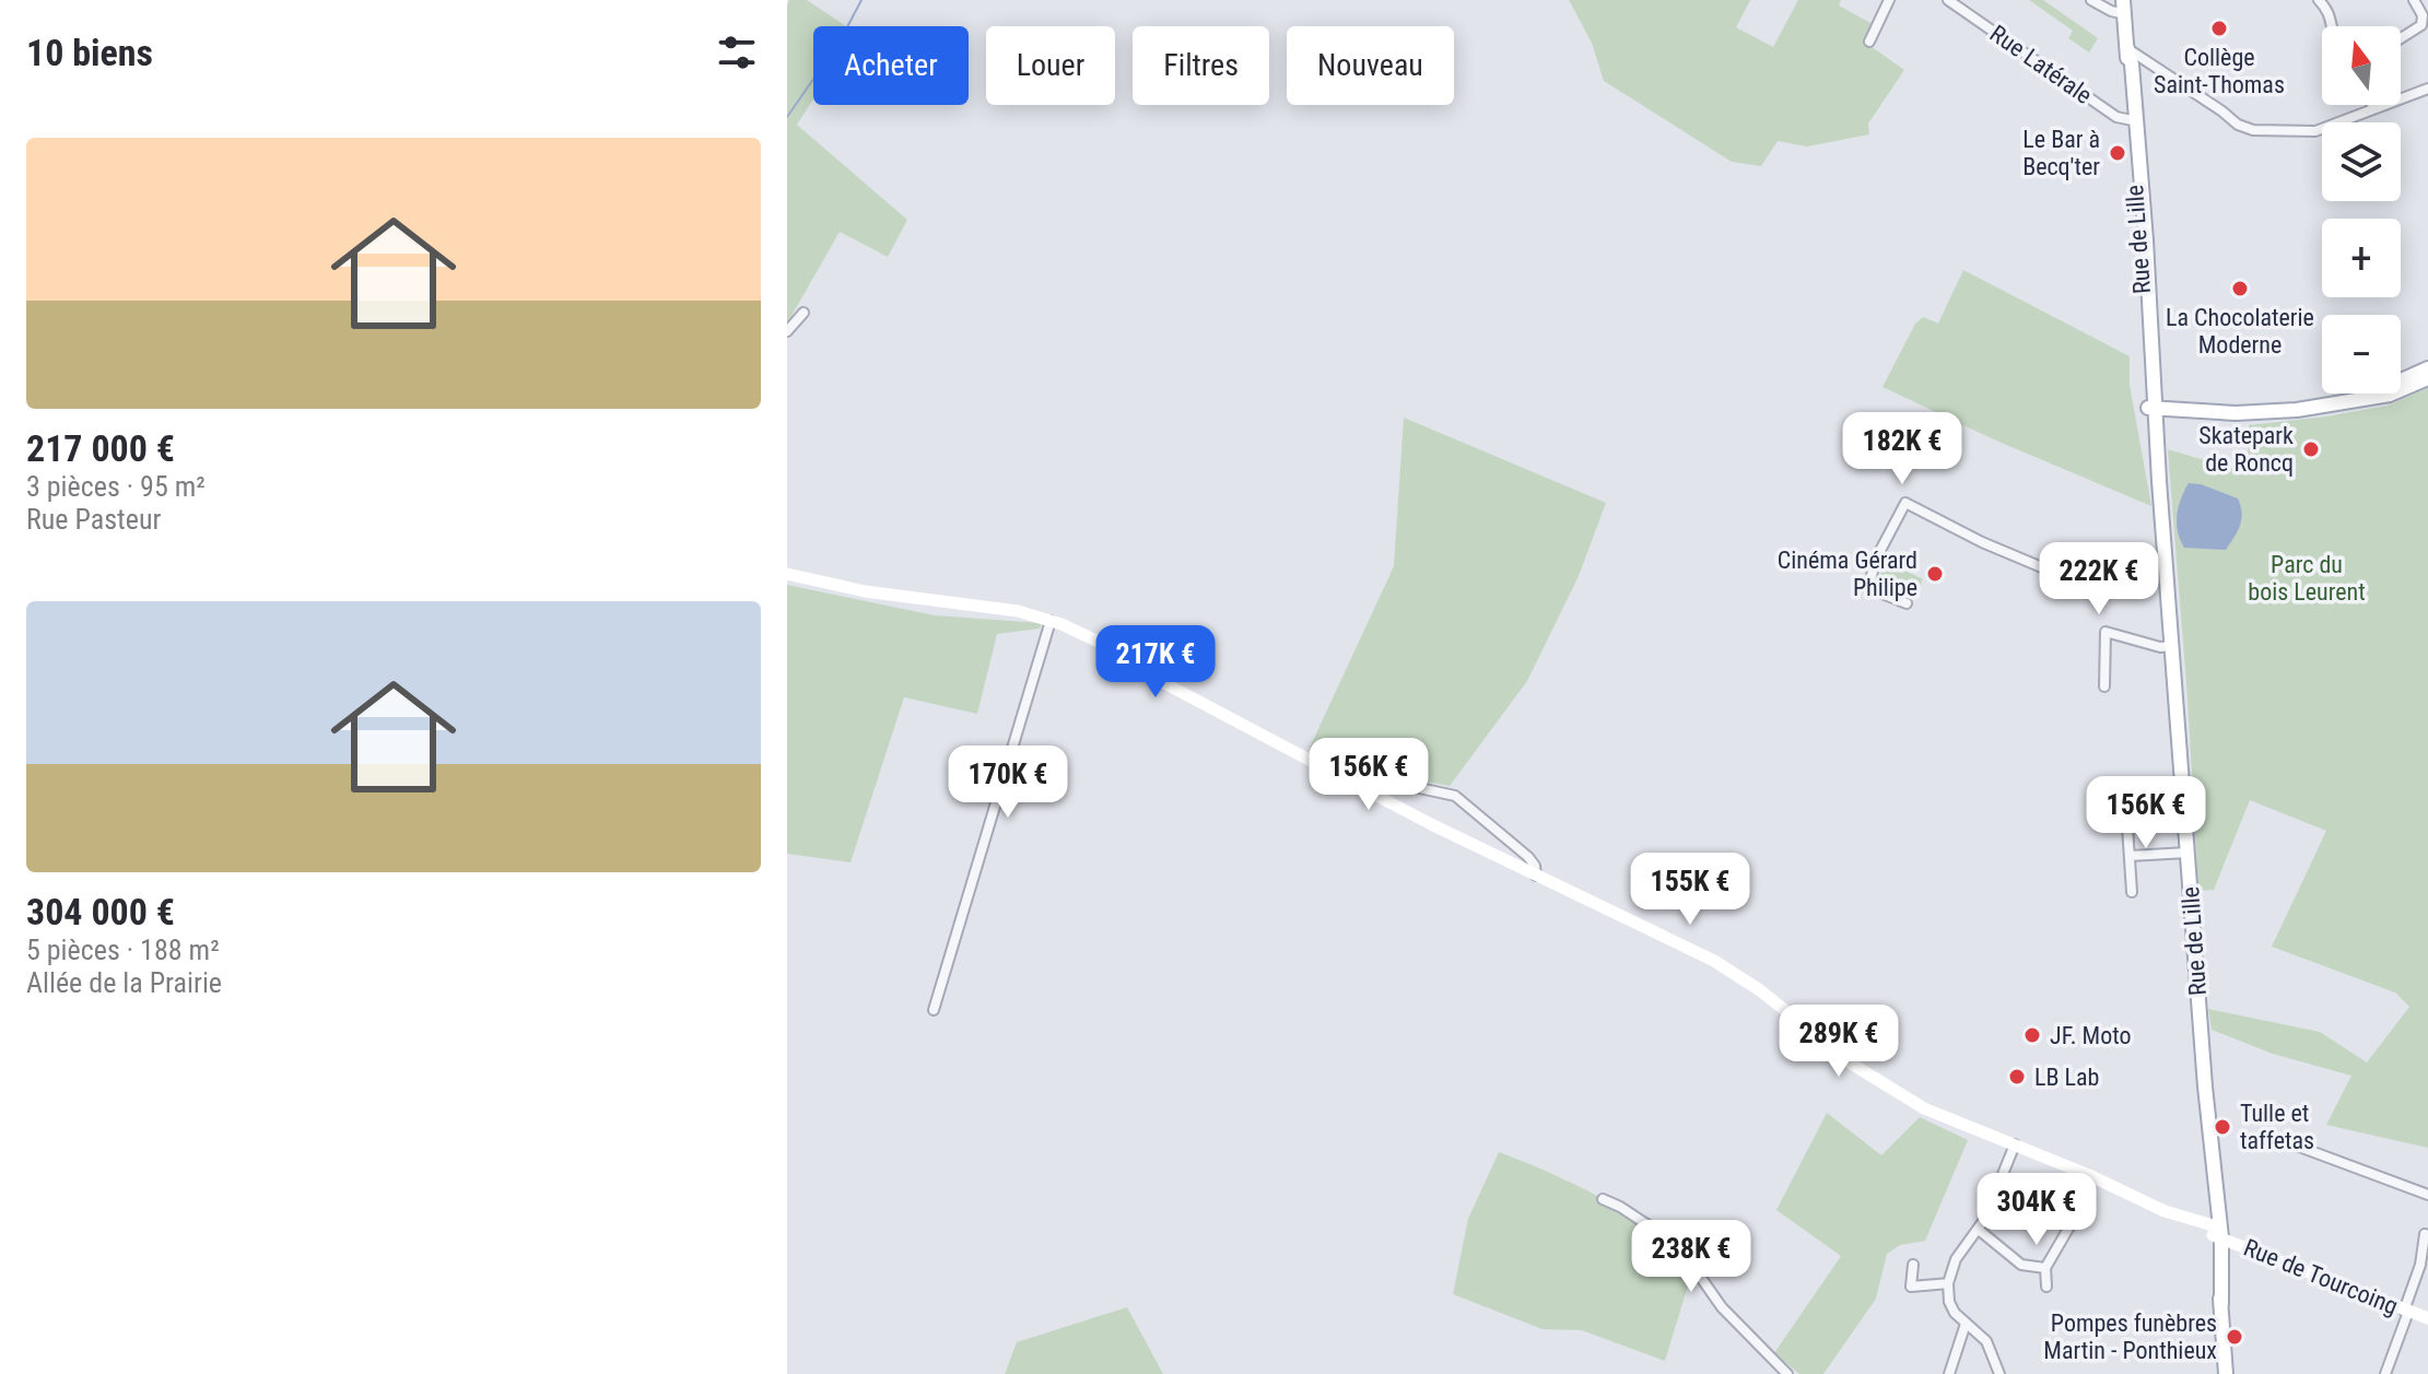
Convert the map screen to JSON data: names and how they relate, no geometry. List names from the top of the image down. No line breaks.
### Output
{"streets":{"main road":["Rue de Lille","Rue de Tourcoing"],"street":["Rue Latérale"]},"crossings":[["Rue Latérale","Rue de Lille"],["Rue de Lille","Rue de Tourcoing"]],"parks":["Parc du bois Leurent"],"places":["Collège Saint-Thomas","Le Bar à Becq'ter","La Chocolaterie Moderne","Skatepark de Roncq","Cinéma Gérard Philipe","JF. Moto","LB Lab","Tulle et taffetas","Pompes funèbres Martin - Ponthieux"],"north":"top","page":{"heading":"10 biens","map_buttons":["+","−"],"chip":["Acheter","Louer","Filtres","Nouveau"],"list":[{"name":"217 000 €","note":"3 pièces · 95 m² · Rue Pasteur"},{"name":"304 000 €","note":"5 pièces · 188 m² · Allée de la Prairie"}],"price":["182K €","222K €","217K €","156K €","170K €","156K €","155K €","289K €","304K €","238K €"]}}
